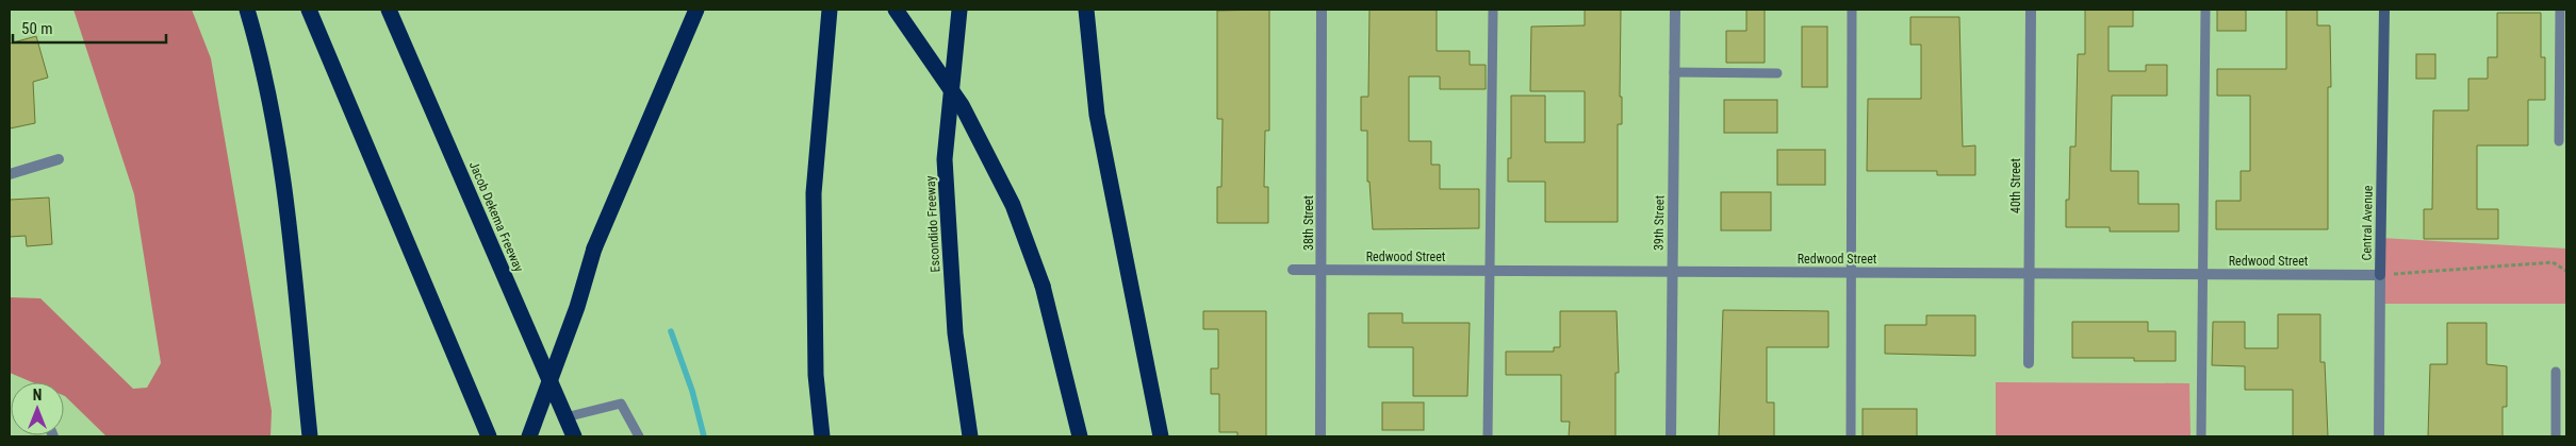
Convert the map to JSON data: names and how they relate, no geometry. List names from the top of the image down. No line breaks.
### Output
{"streets":{"highway":["Jacob Dekema Freeway","Escondido Freeway"],"street":["40th Street","38th Street","39th Street","Central Avenue","Redwood Street"]},"crossings":[["40th Street","Redwood Street"],["38th Street","Redwood Street"],["39th Street","Redwood Street"],["Central Avenue","Redwood Street"]],"scale_bar":"50 m","north":"top"}
